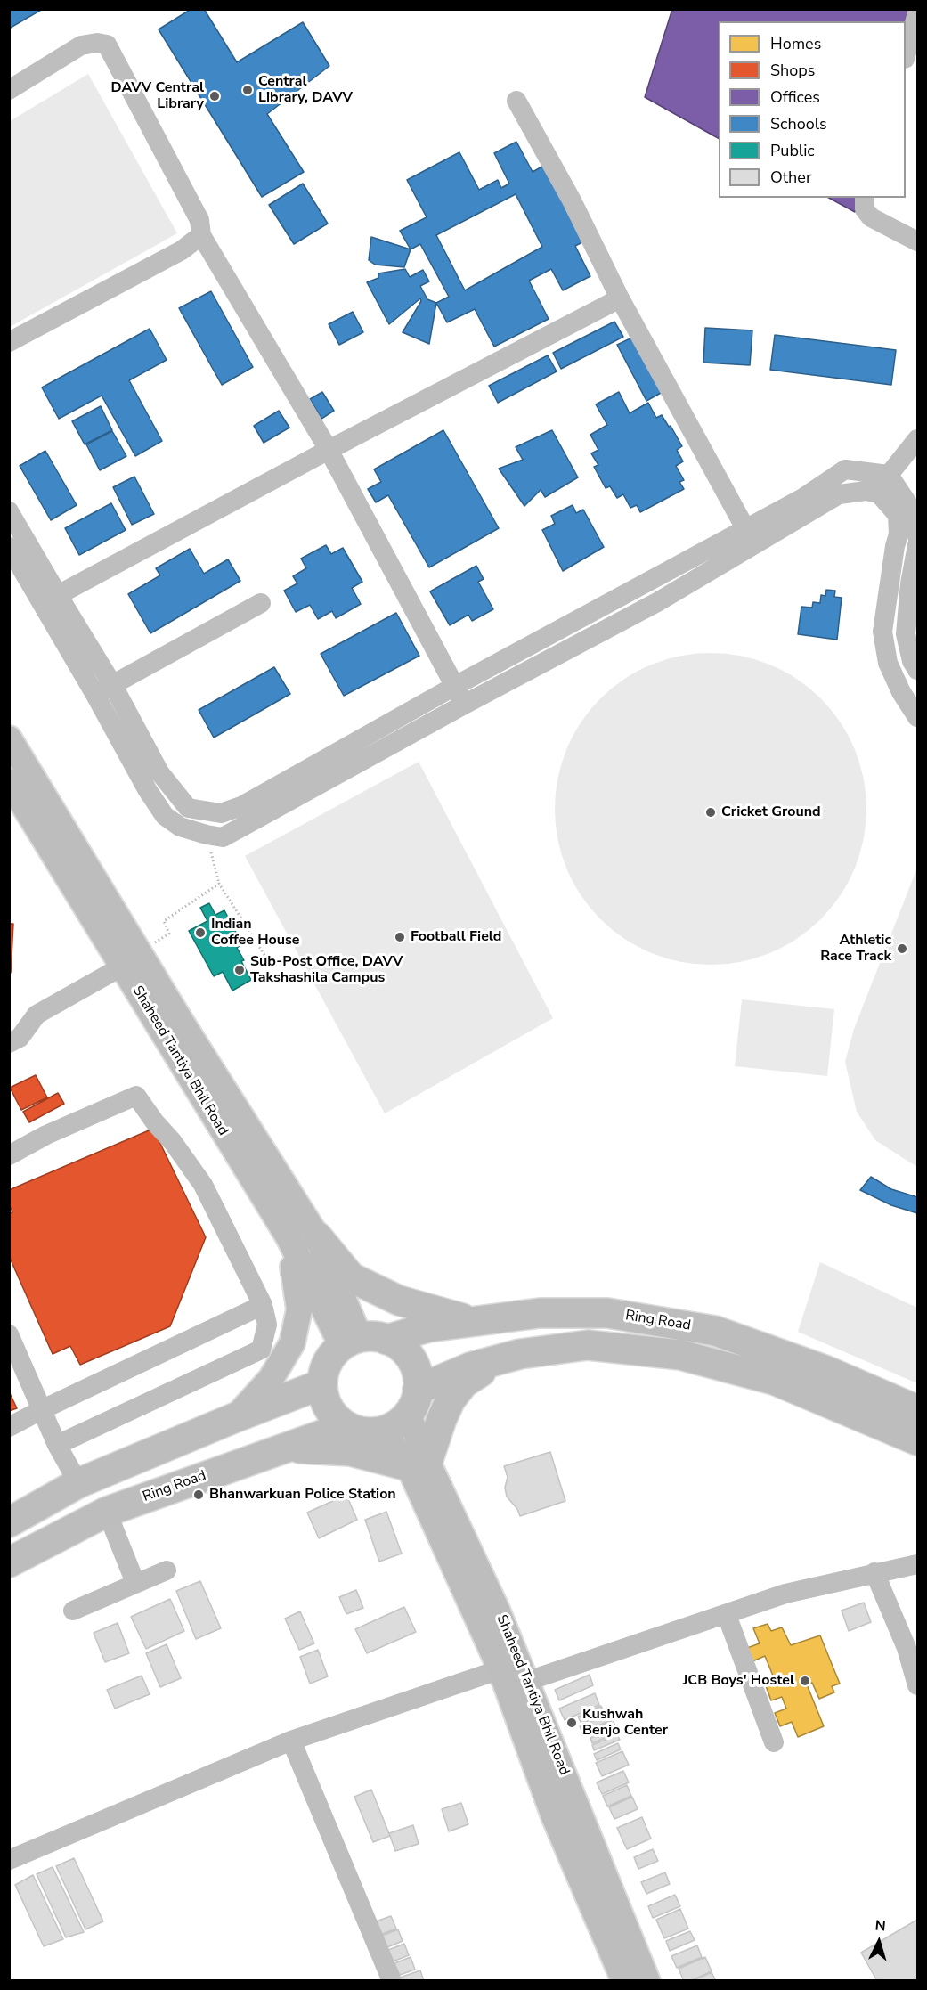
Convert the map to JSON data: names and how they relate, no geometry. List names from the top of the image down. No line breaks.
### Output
{"streets":{"highway":["Ring Road"],"main road":["Shaheed Tantiya Bhil Road"]},"crossings":[["Shaheed Tantiya Bhil Road","Ring Road"]],"places":["Central Library, DAVV","DAVV Central Library","Cricket Ground","Indian Coffee House","Football Field","Athletic Race Track","Sub-Post Office, DAVV Takshashila Campus","Bhanwarkuan Police Station","JCB Boys' Hostel","Kushwah Benjo Center"],"legend":["Homes","Shops","Offices","Schools","Public","Other"],"north":"top"}
